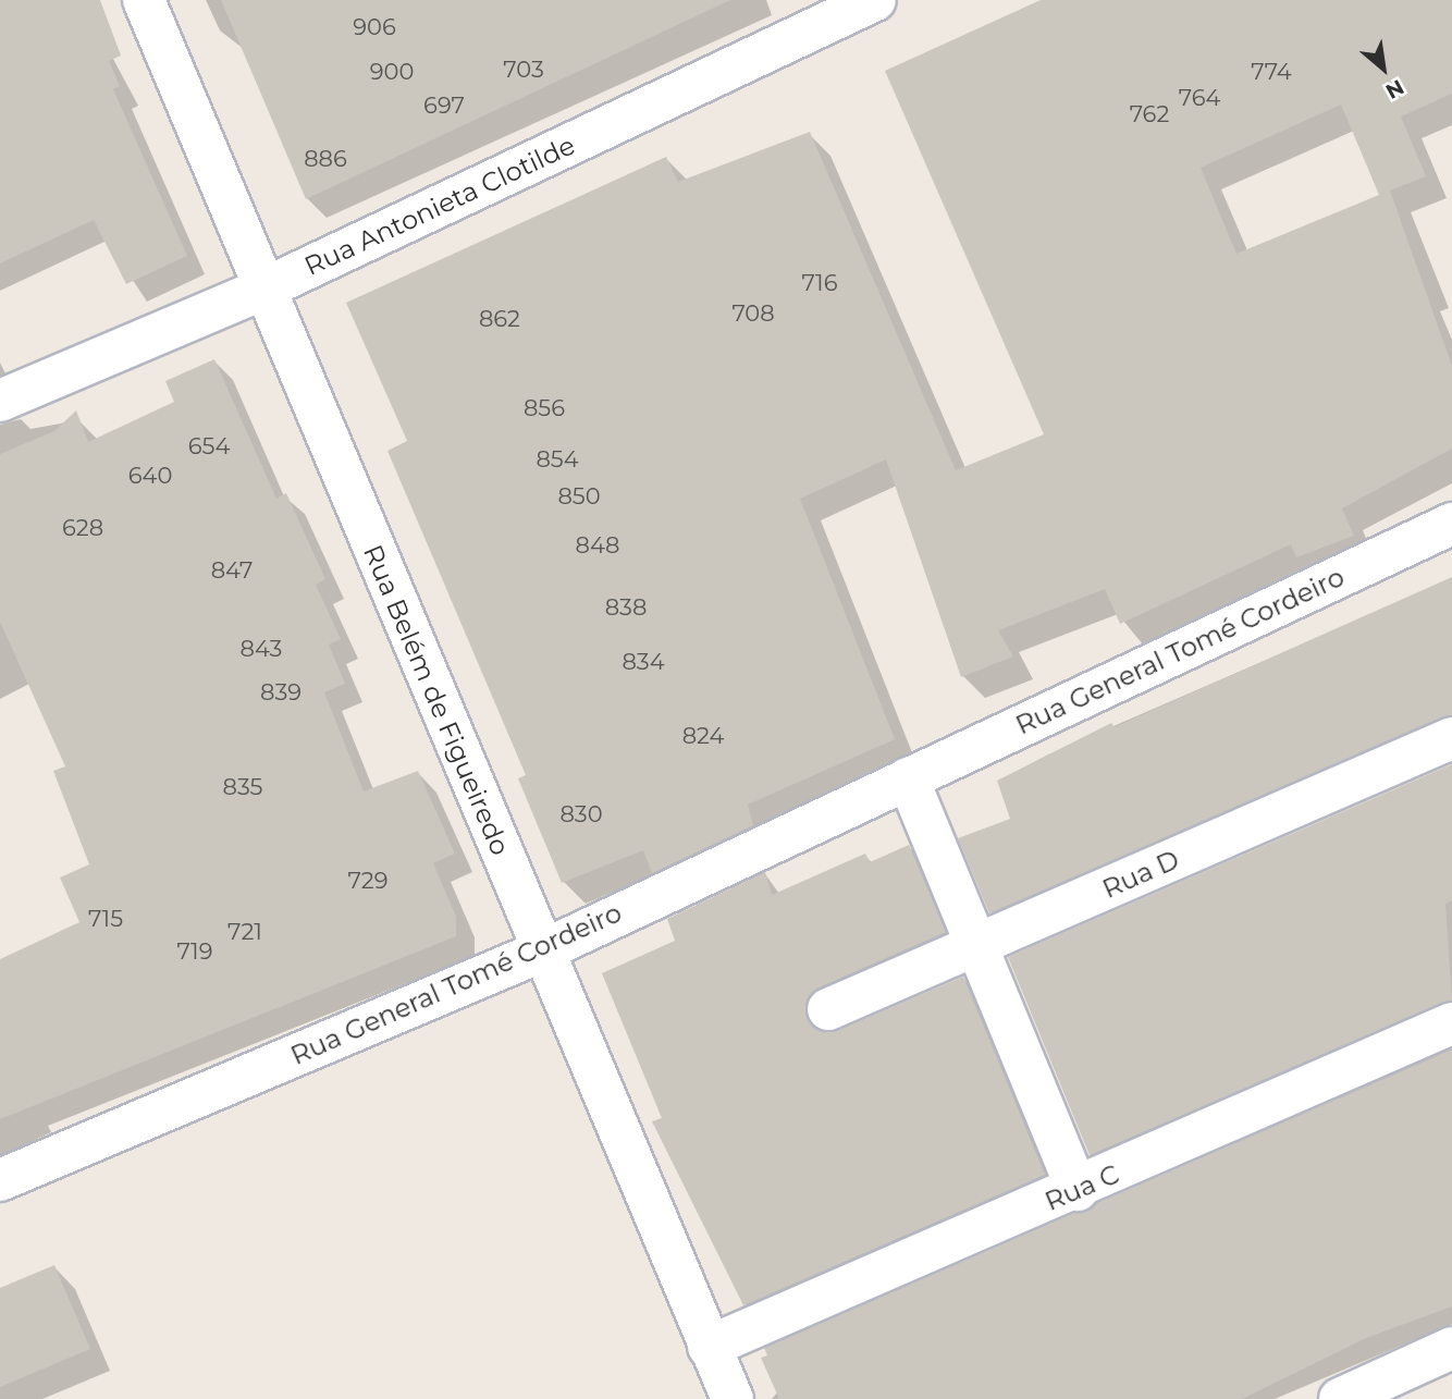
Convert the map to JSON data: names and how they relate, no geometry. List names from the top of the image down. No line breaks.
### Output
{"streets":{"street":["Rua Antonieta Clotilde","Rua General Tomé Cordeiro","Rua Belém de Figueiredo","Rua D","Rua C"]},"crossings":[["Rua Antonieta Clotilde","Rua Belém de Figueiredo"],["Rua General Tomé Cordeiro","Rua Belém de Figueiredo"],["Rua Belém de Figueiredo","Rua C"]],"house_numbers":["906","703","900","774","764","697","762","886","716","708","862","856","654","854","640","850","628","848","847","838","843","834","839","824","835","830","729","715","721","719"],"north":"bottom right"}
